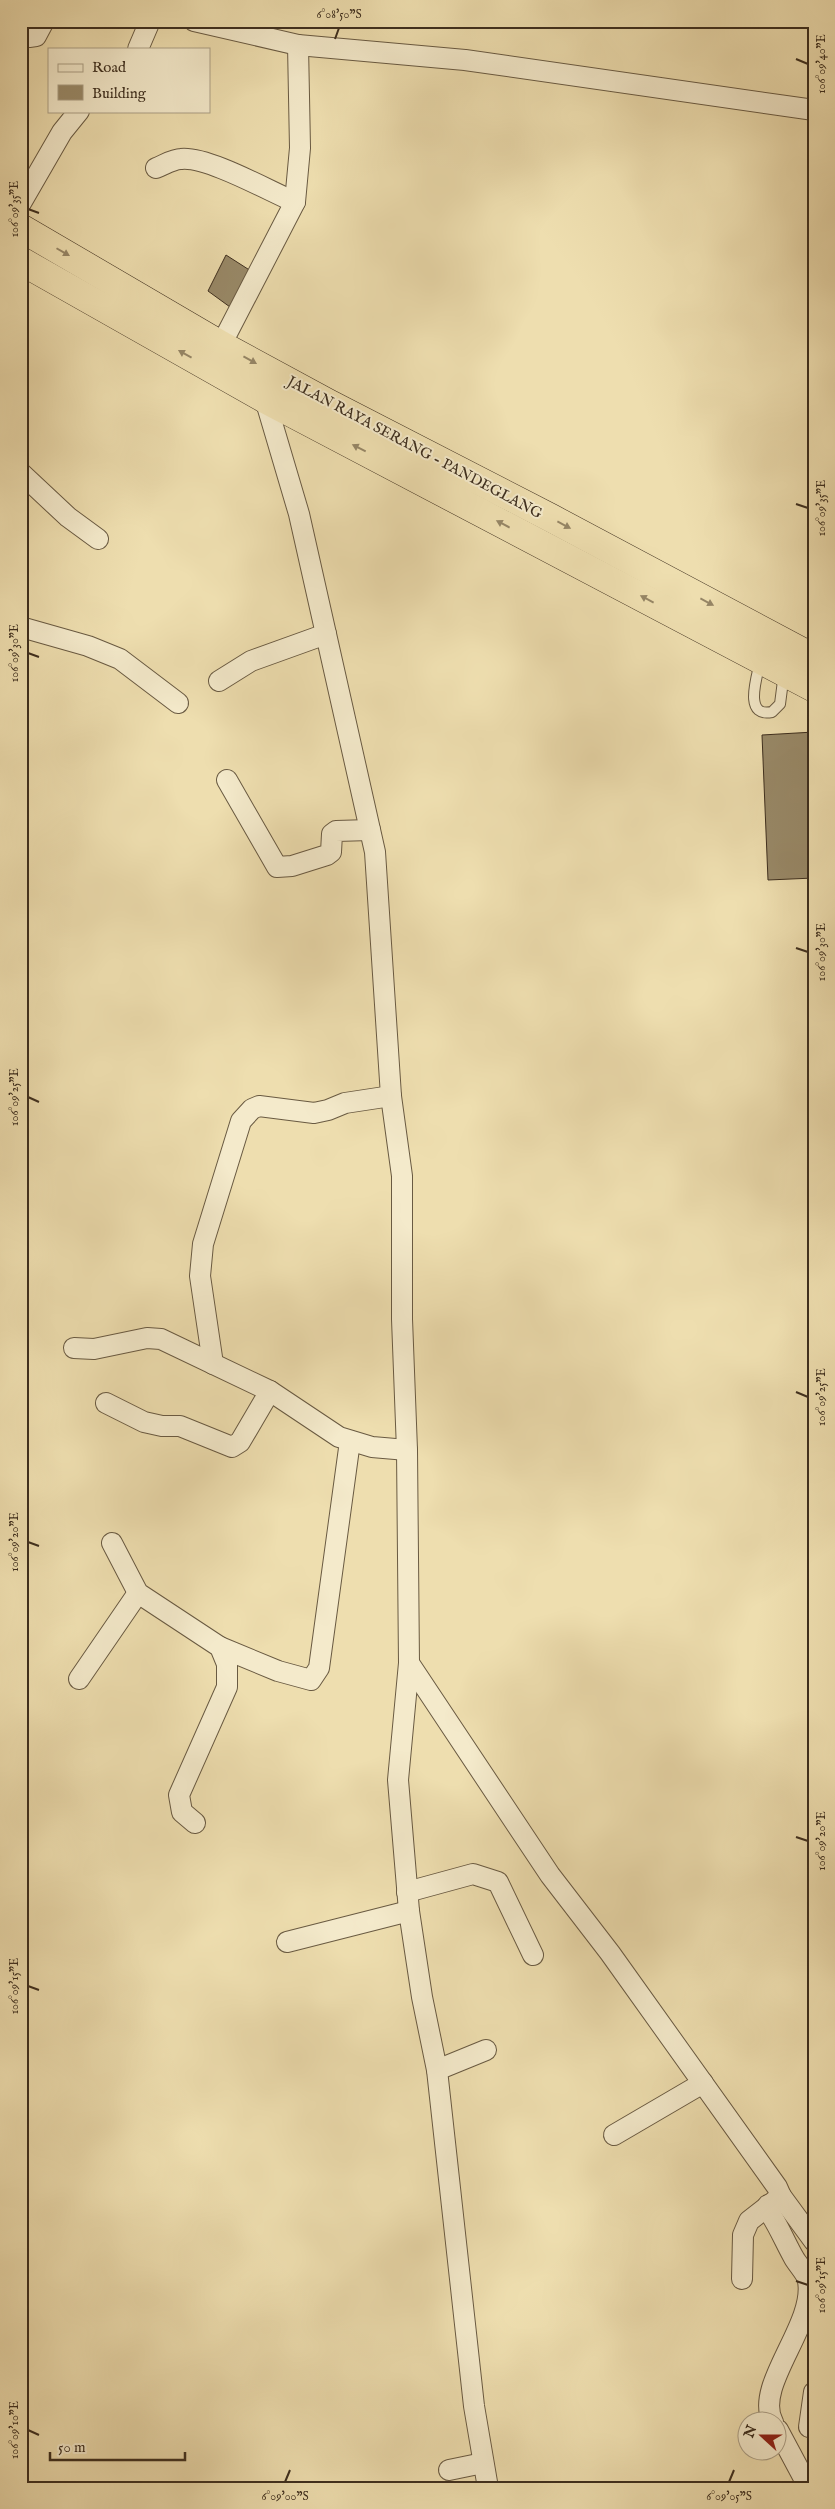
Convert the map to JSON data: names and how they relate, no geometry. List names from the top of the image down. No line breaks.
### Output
{"streets":{"highway":["JALAN RAYA SERANG - PANDEGLANG"]},"legend":["Road","Building"],"scale_bar":"50 m","north":"left","coordinates":["6°08'50\"S","106°09'40\"E","106°09'35\"E","106°09'30\"E","106°09'25\"E","106°09'20\"E","106°09'15\"E","106°09'10\"E","6°09'00\"S","6°09'05\"S"]}
